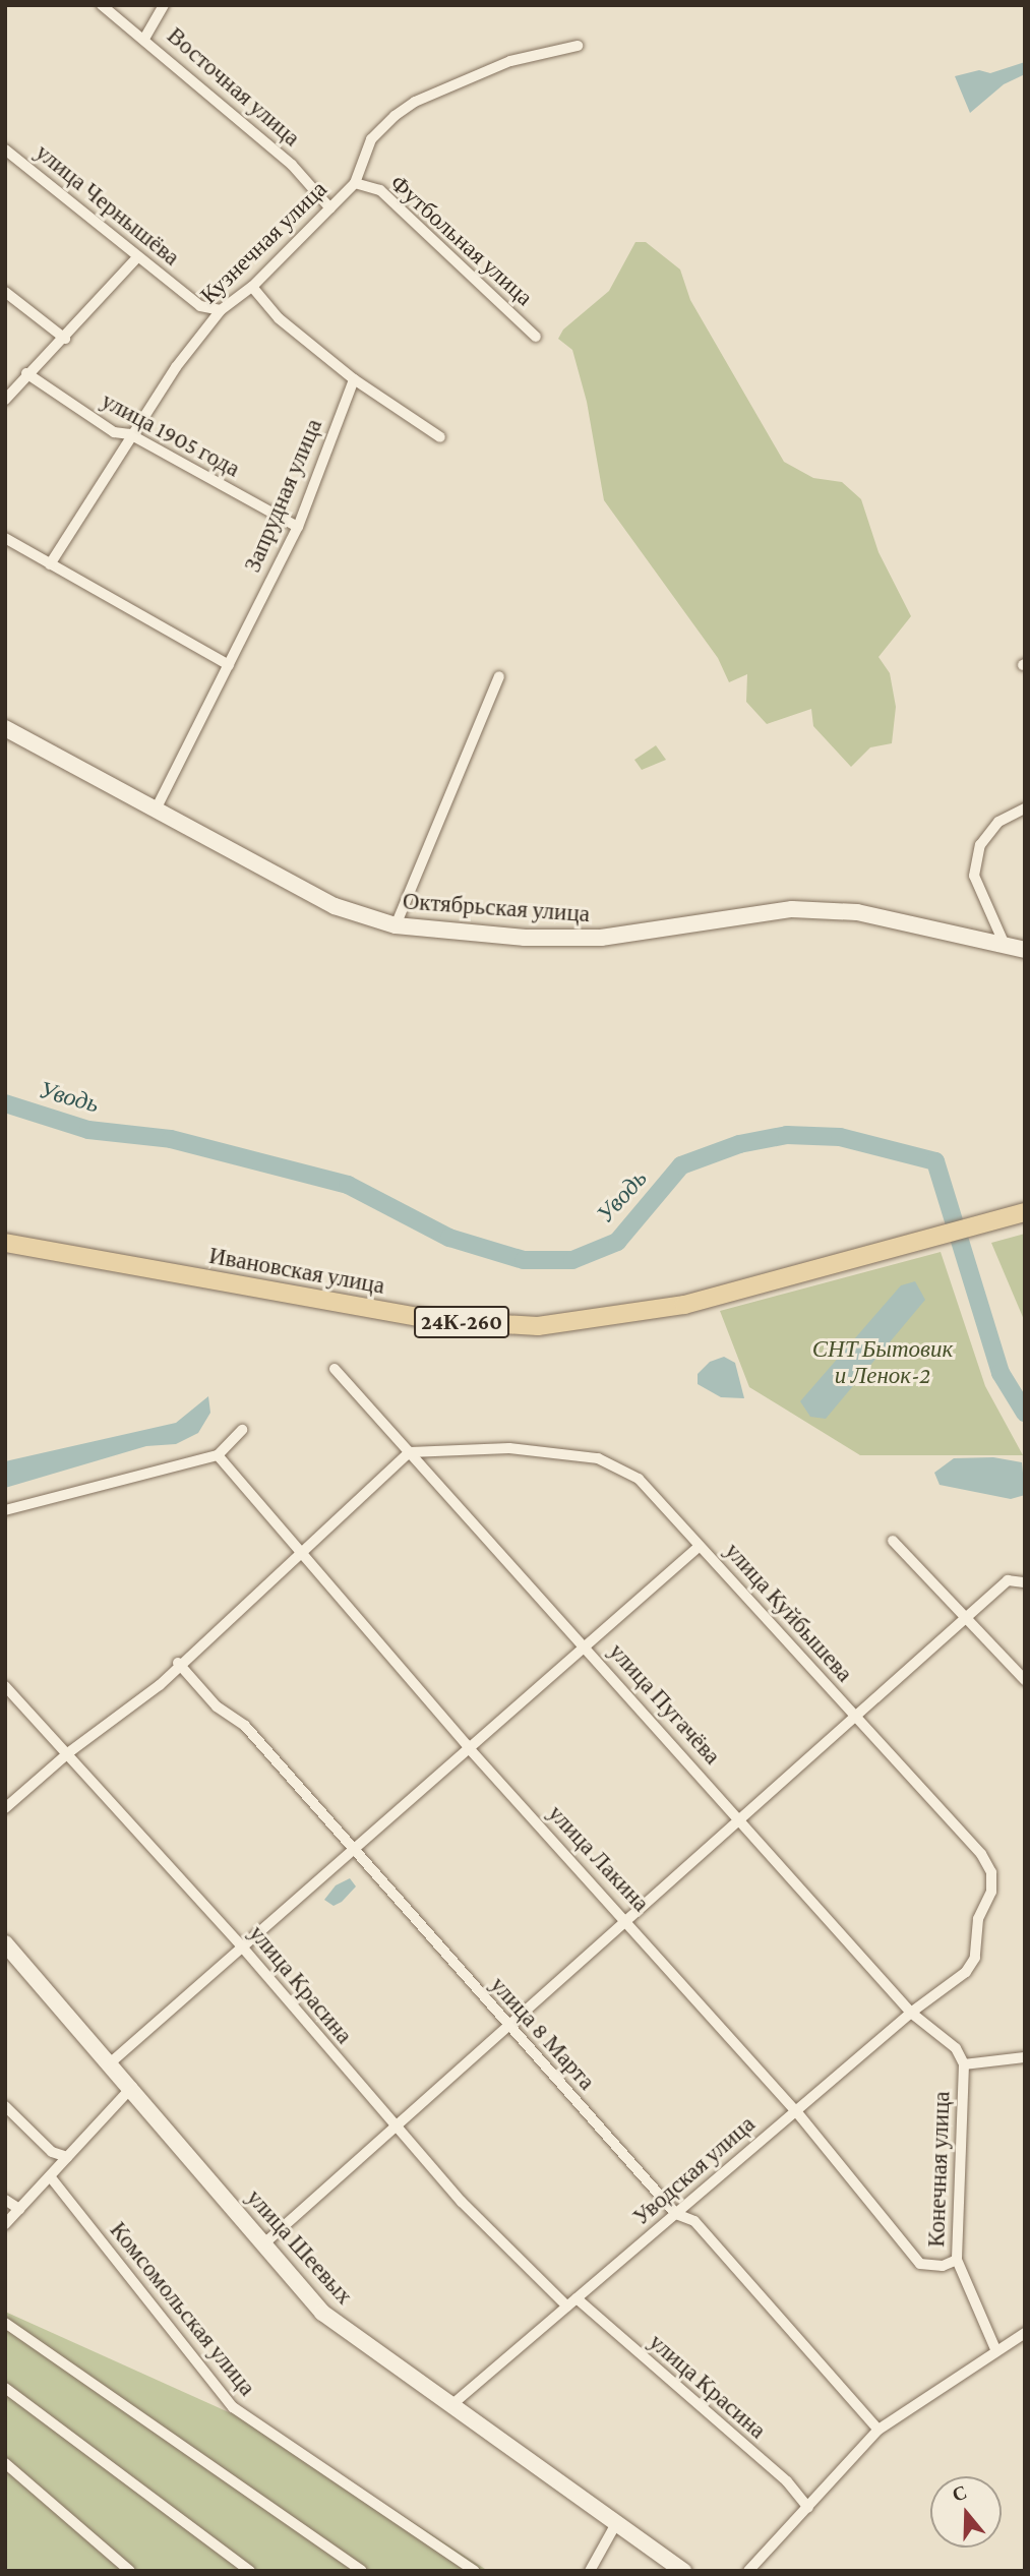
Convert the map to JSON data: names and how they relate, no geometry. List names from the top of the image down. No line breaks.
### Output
{"streets":{"main road":["Ивановская улица","24К-260"],"street":["Восточная улица","улица Чернышёва","Футбольная улица","Кузнечная улица","улица 1905 года","Запрудная улица","Октябрьская улица","улица Куйбышева","улица Пугачёва","улица Лакина","улица Красина","улица 8 Марта","Конечная улица","Уводская улица","улица Шеевых","Комсомольская улица"]},"crossings":[["Восточная улица","Кузнечная улица"],["улица Чернышёва","Кузнечная улица"],["Футбольная улица","Кузнечная улица"],["Кузнечная улица","улица 1905 года"],["улица 1905 года","Запрудная улица"],["Запрудная улица","Октябрьская улица"],["улица Куйбышева","улица Пугачёва"],["улица Куйбышева","Уводская улица"],["улица Пугачёва","Конечная улица"],["улица Пугачёва","Уводская улица"],["улица Лакина","Конечная улица"],["улица Лакина","Уводская улица"],["улица Красина","Уводская улица"],["улица 8 Марта","Уводская улица"],["Уводская улица","улица Шеевых"]],"water":["Уводь"],"parks":["СНТ Бытовик и Ленок-2"],"north":"top"}
